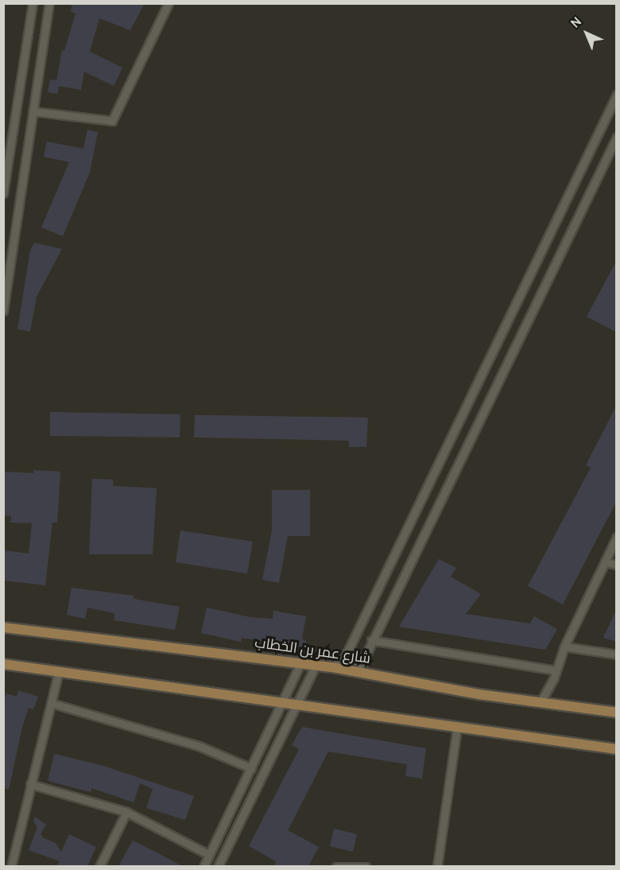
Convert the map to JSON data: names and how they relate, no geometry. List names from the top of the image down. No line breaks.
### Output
{"streets":{"main road":["شارع عمر بن الخطاب"]},"north":"top left"}
